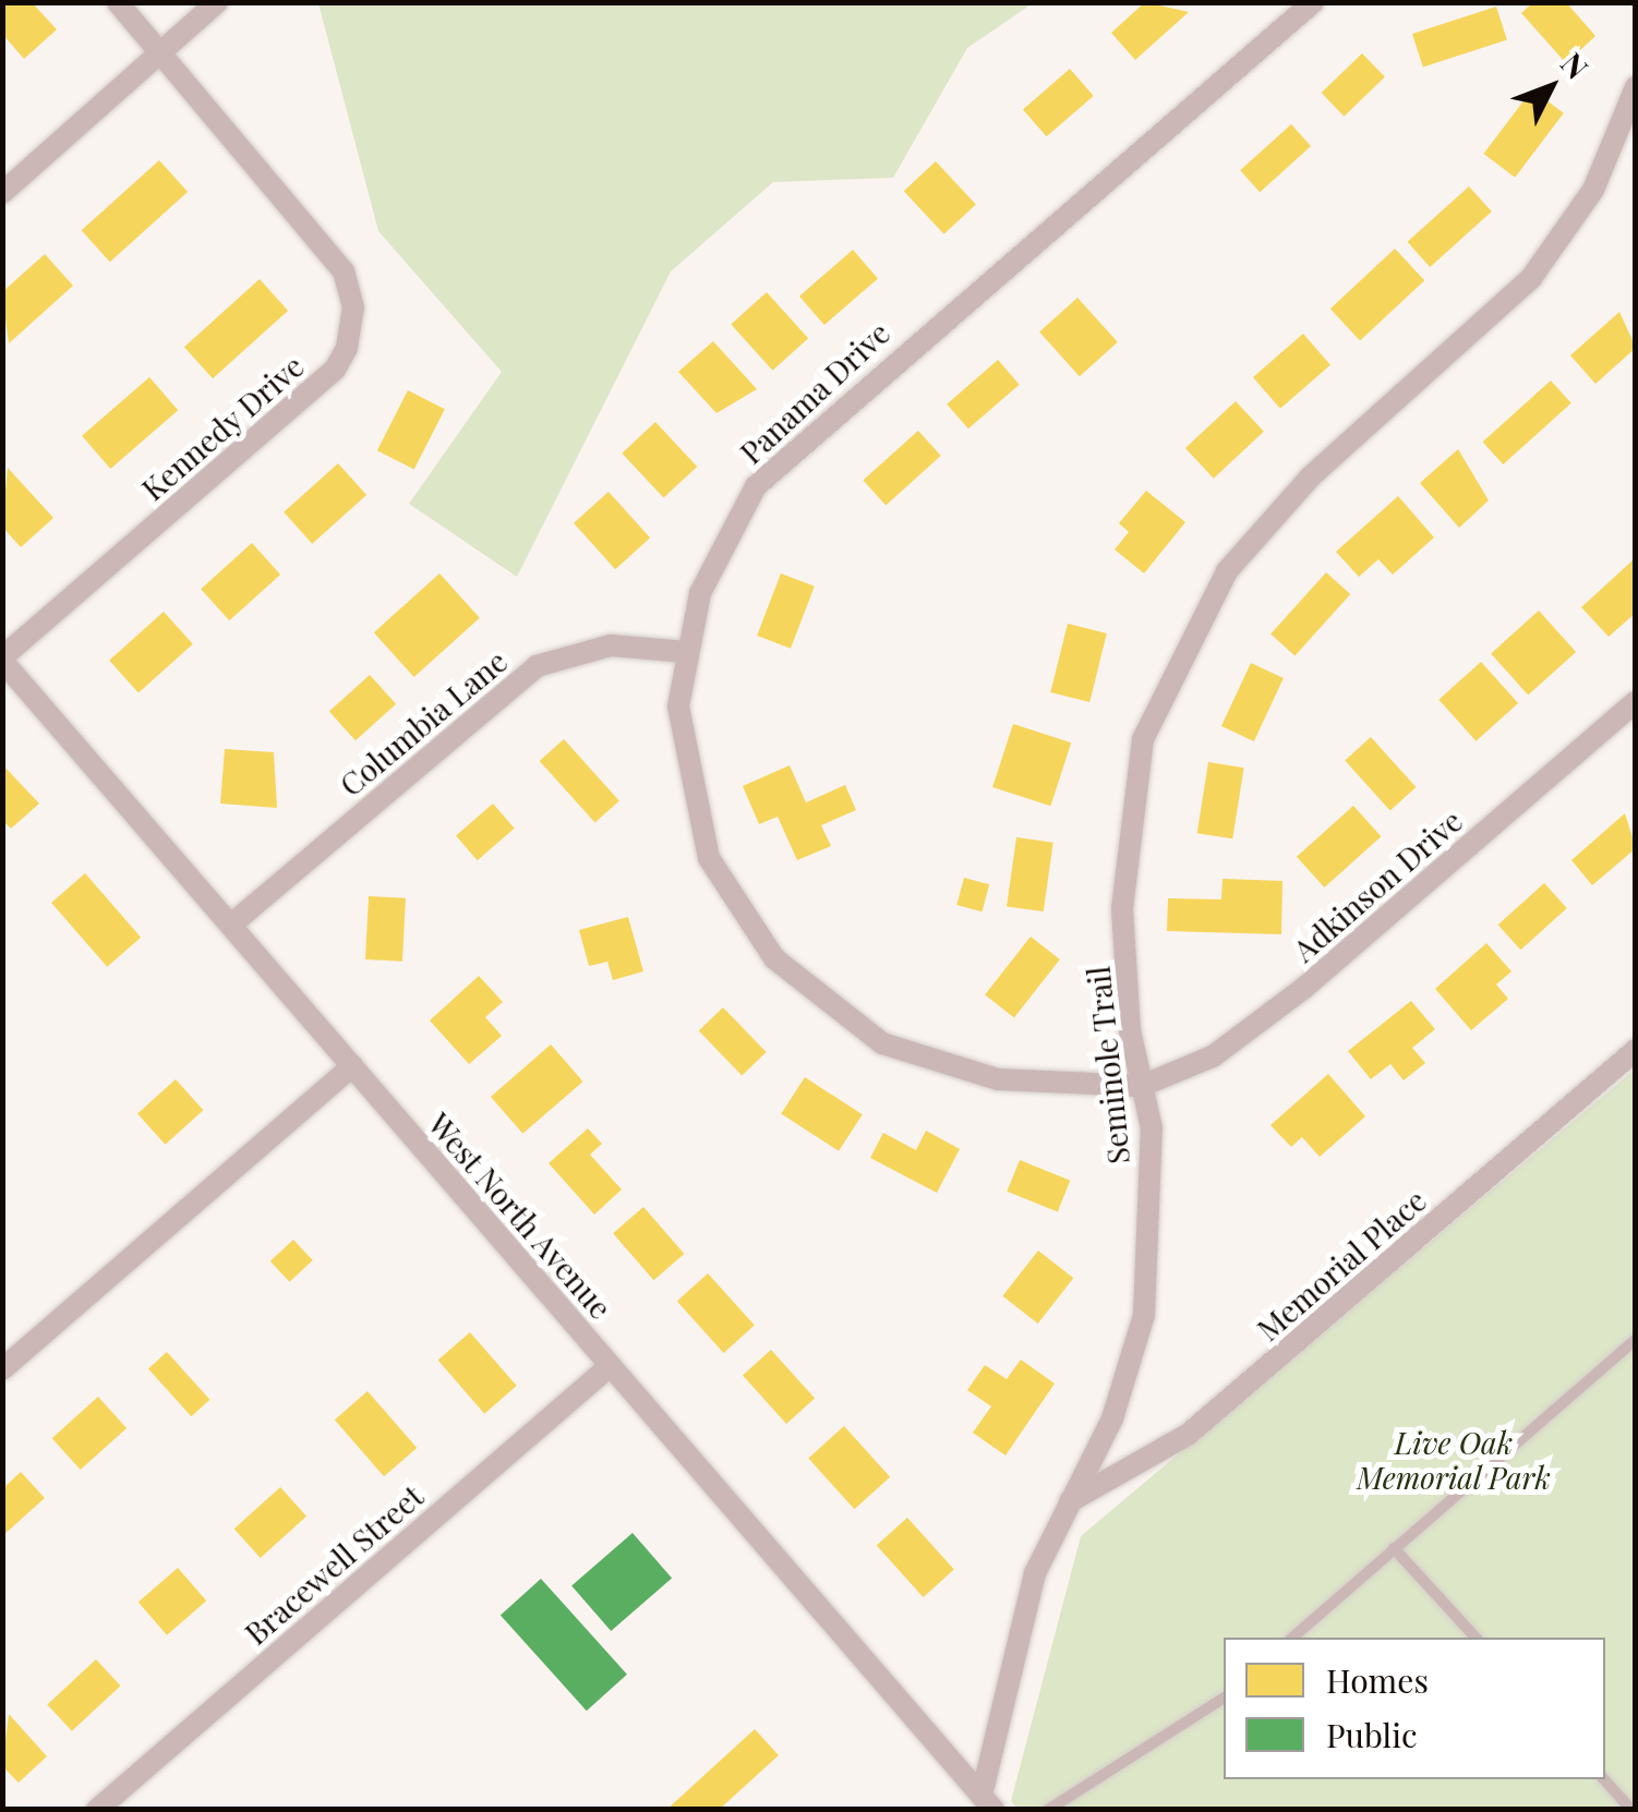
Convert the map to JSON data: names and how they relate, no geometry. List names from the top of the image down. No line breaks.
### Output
{"streets":{"street":["Panama Drive","Kennedy Drive","Columbia Lane","Adkinson Drive","Seminole Trail","West North Avenue","Memorial Place","Bracewell Street"]},"crossings":[["Panama Drive","Columbia Lane"],["Panama Drive","Adkinson Drive"],["Panama Drive","Seminole Trail"],["Kennedy Drive","West North Avenue"],["Columbia Lane","West North Avenue"],["Adkinson Drive","Seminole Trail"],["Seminole Trail","West North Avenue"],["Seminole Trail","Memorial Place"],["West North Avenue","Bracewell Street"]],"parks":["Live Oak Memorial Park"],"legend":["Homes","Public"],"north":"top right"}
